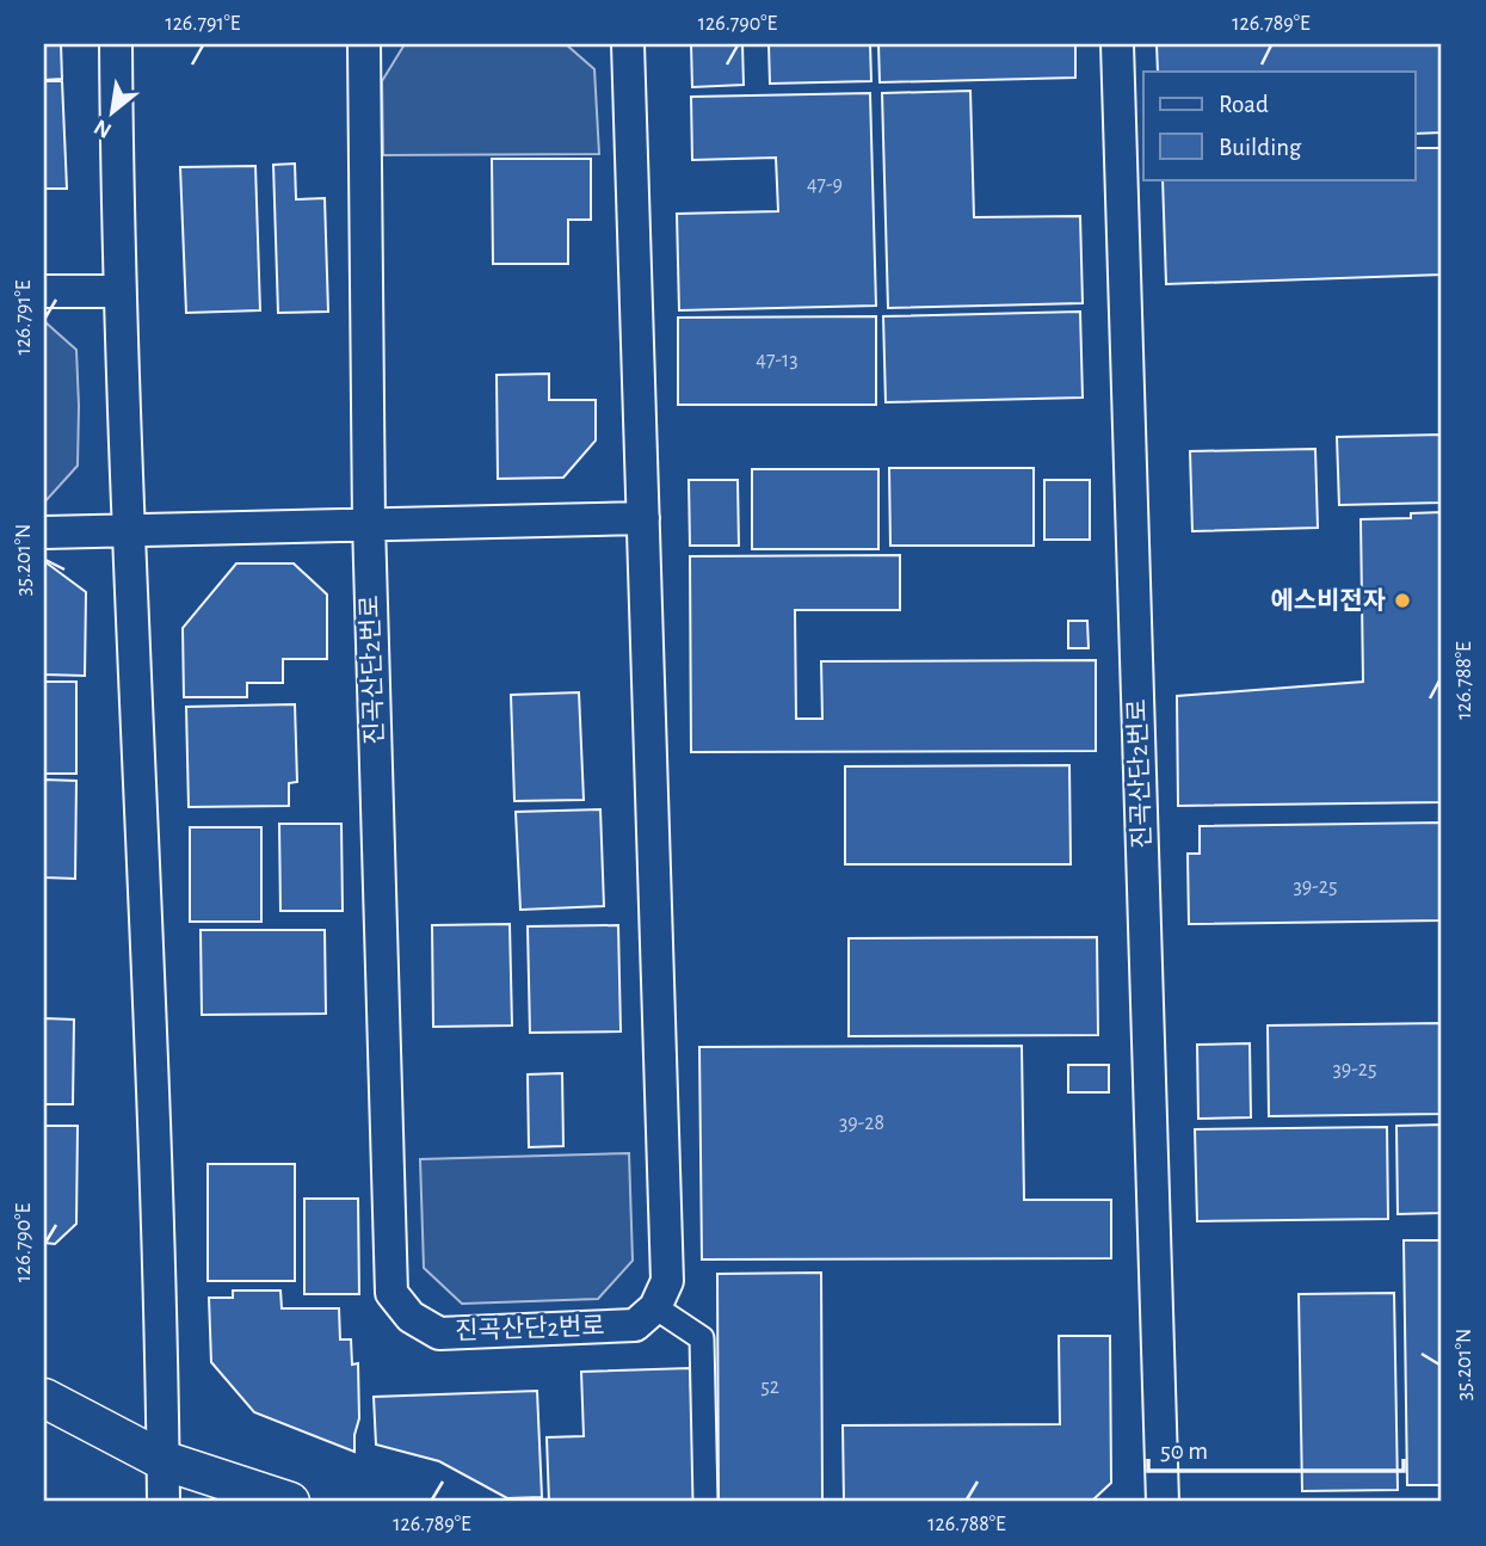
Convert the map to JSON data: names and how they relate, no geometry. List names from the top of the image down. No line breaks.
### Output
{"streets":{"street":["진곡산단2번로"]},"places":["에스비전자"],"house_numbers":["47-9","47-13","39-25","39-25","39-28","52"],"legend":["Road","Building"],"scale_bar":"50 m","north":"bottom left","coordinates":["126.791°E","126.790°E","126.789°E","35.201°N","126.788°E"]}
